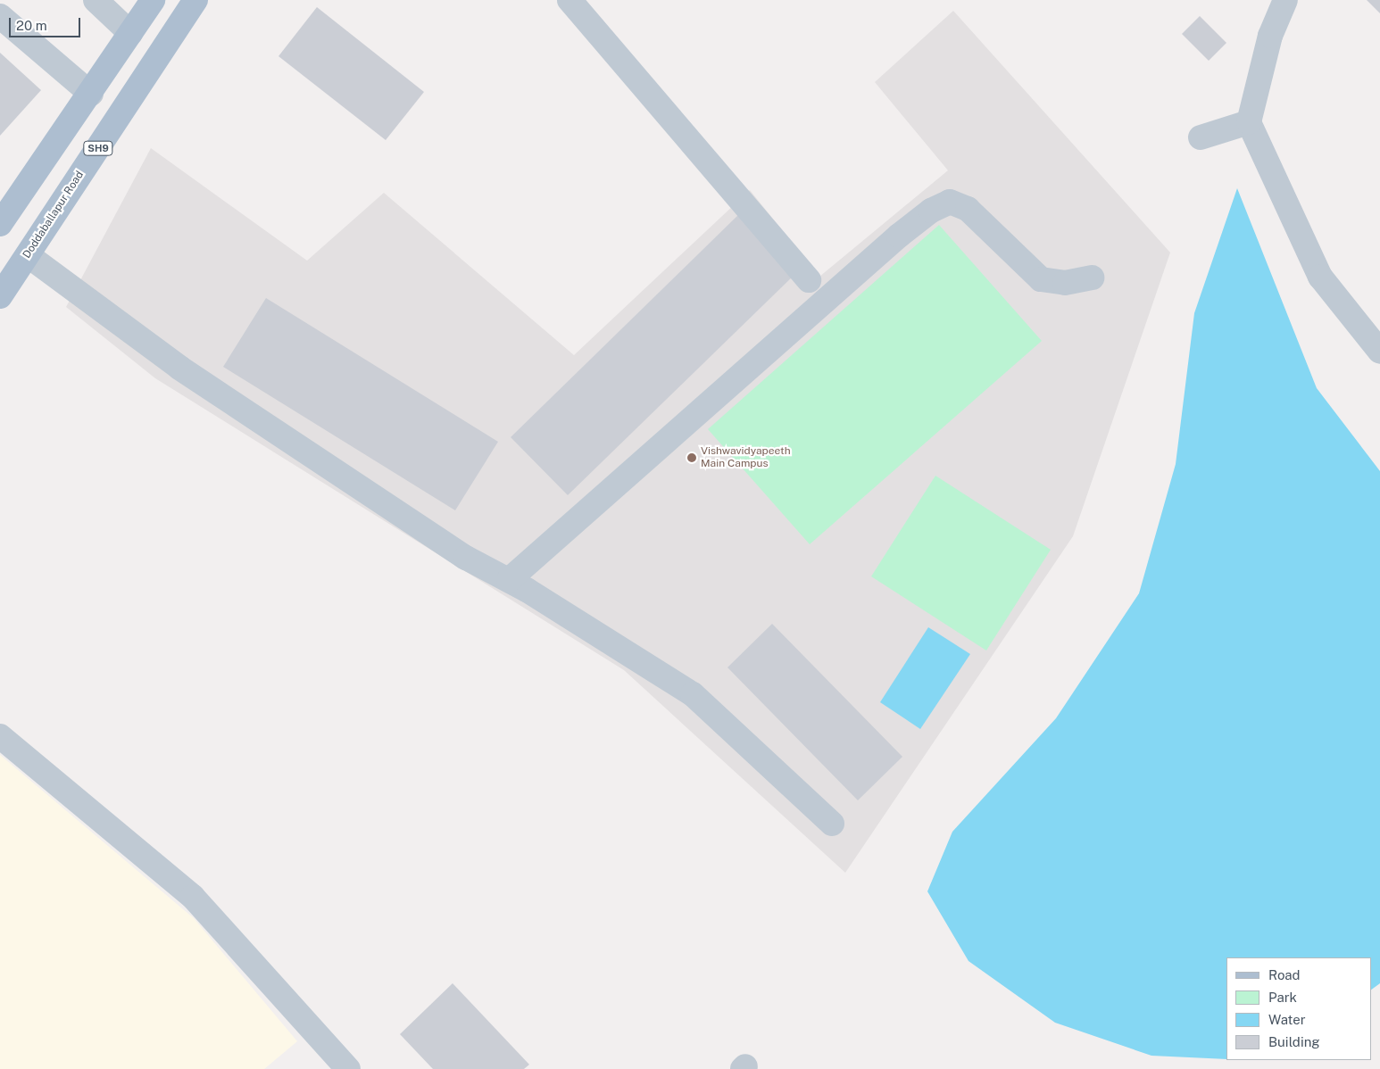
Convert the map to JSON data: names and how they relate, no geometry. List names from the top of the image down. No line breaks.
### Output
{"streets":{"main road":["SH9","Doddaballapur Road"]},"places":["Vishwavidyapeeth Main Campus"],"legend":["Road","Park","Water","Building"],"scale_bar":"20 m"}
